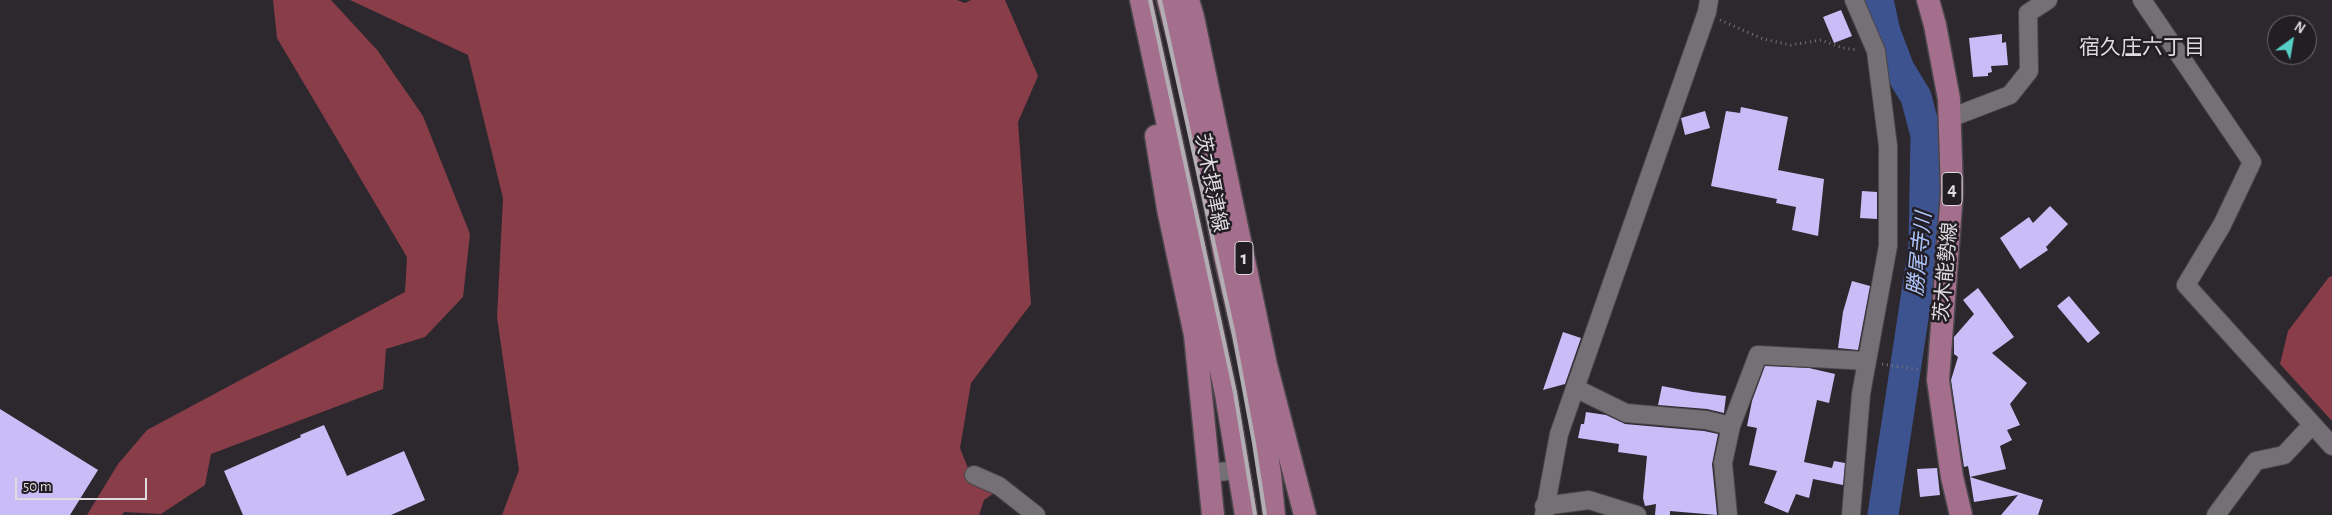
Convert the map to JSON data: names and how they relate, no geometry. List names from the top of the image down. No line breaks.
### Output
{"streets":{"main road":["茨木摂津線","4","1","茨木能勢線"]},"districts":["宿久庄六丁目"],"water":["勝尾寺川"],"scale_bar":"50 m","north":"top right"}
